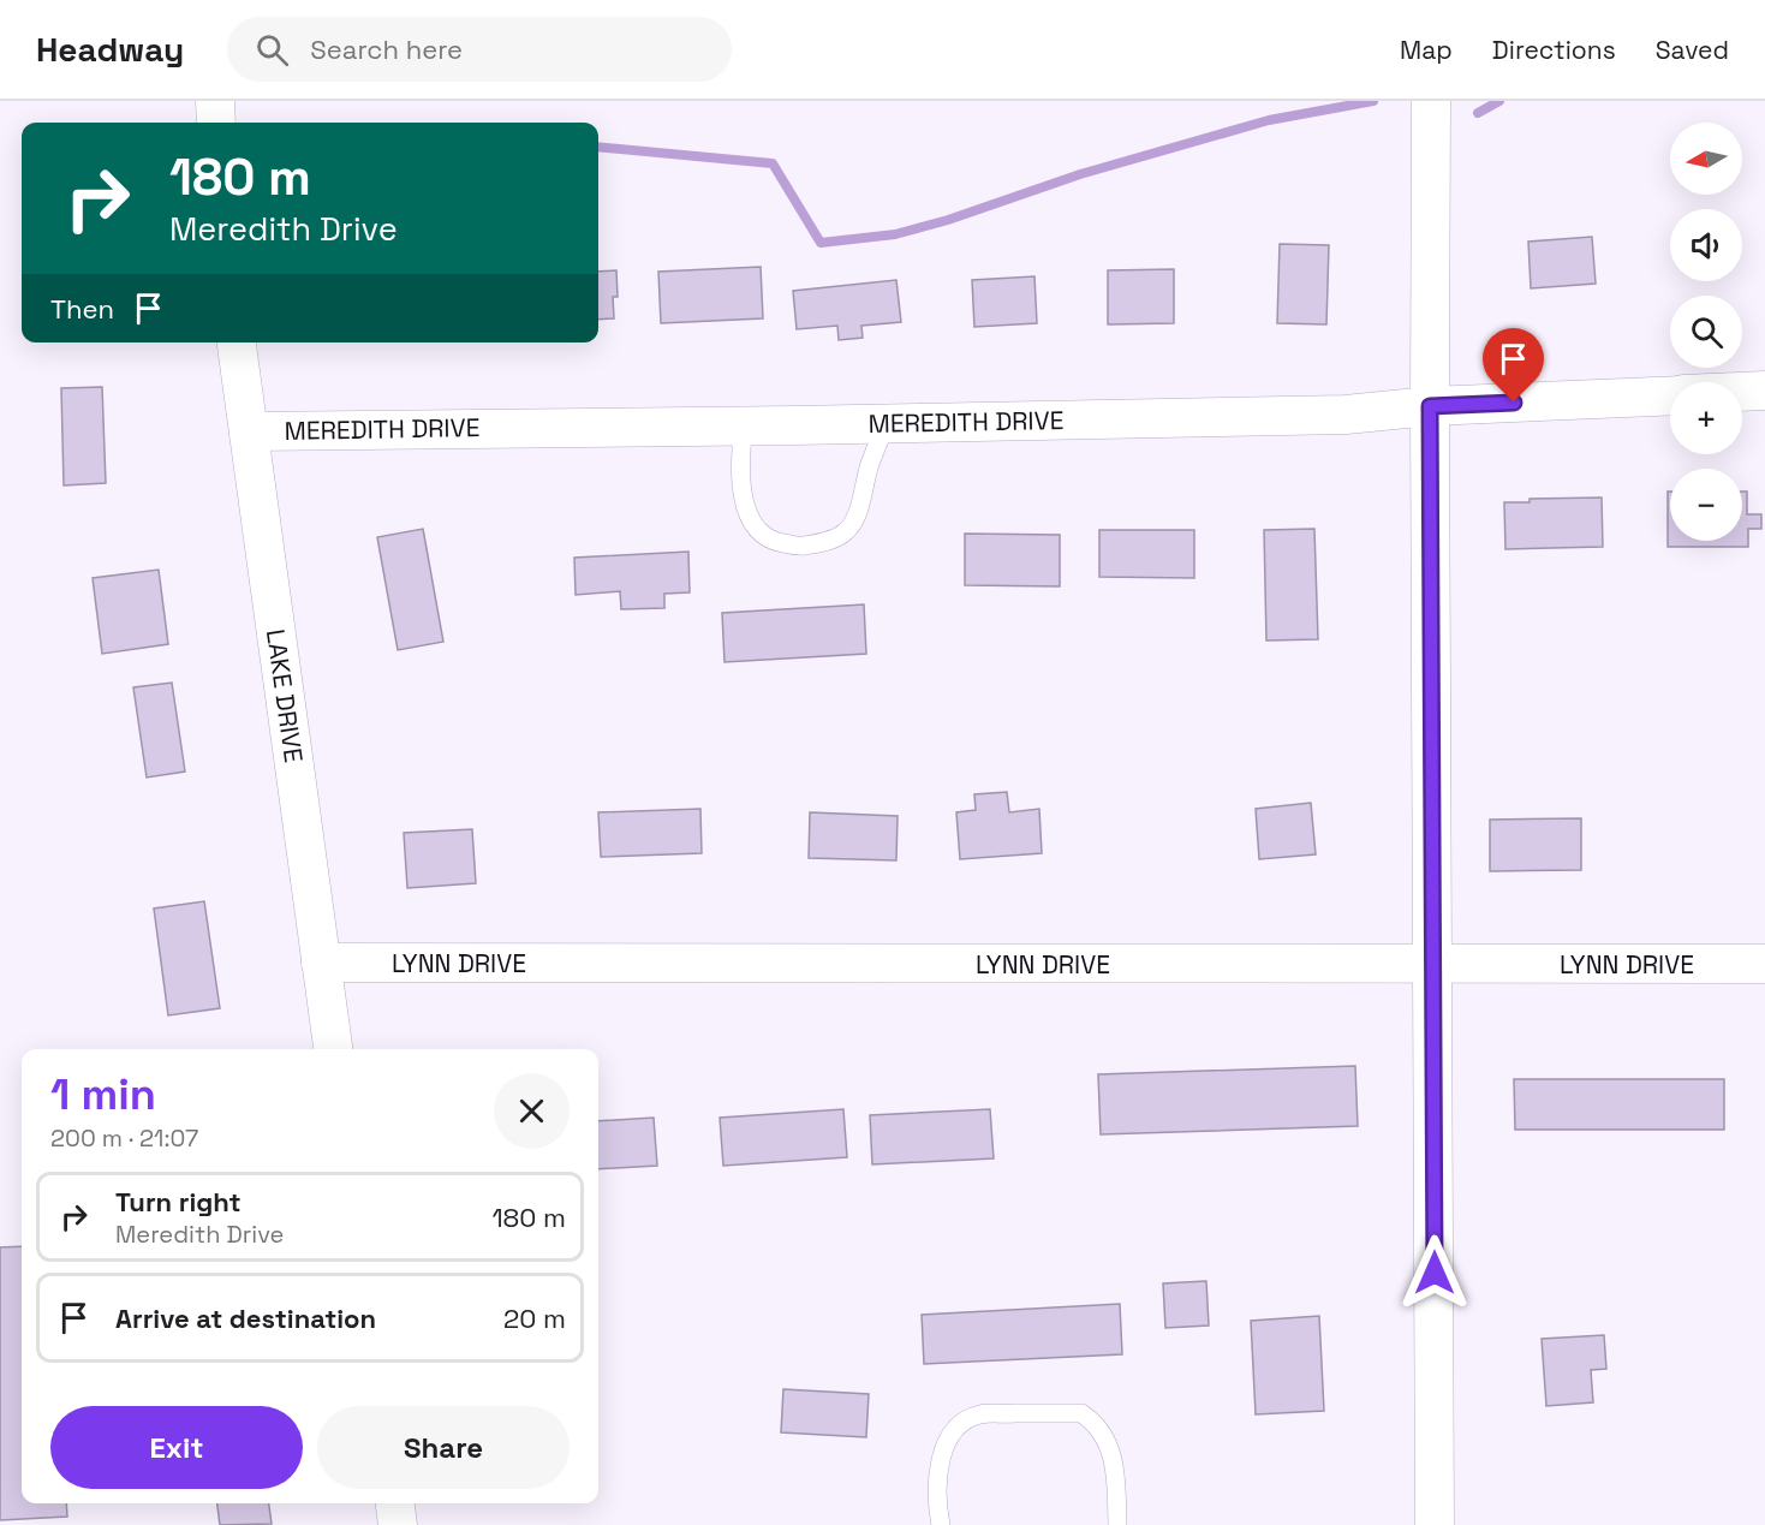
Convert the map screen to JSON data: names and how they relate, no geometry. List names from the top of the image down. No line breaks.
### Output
{"streets":{"street":["MEREDITH DRIVE","LAKE DRIVE","LYNN DRIVE"]},"crossings":[["MEREDITH DRIVE","LAKE DRIVE"],["LAKE DRIVE","LYNN DRIVE"]],"north":"left","page":{"header":"Headway","search":"Search here","nav":["Map","Directions","Saved"],"map_buttons":["+","−"],"turn":["180 m","Meredith Drive"],"then":"Then","heading":["1 min","200 m · 21:07"],"list":[{"name":"Turn right","note":"Meredith Drive","value":"180 m"},{"name":"Arrive at destination","value":"20 m"}],"buttons":["Exit","Share"]}}
